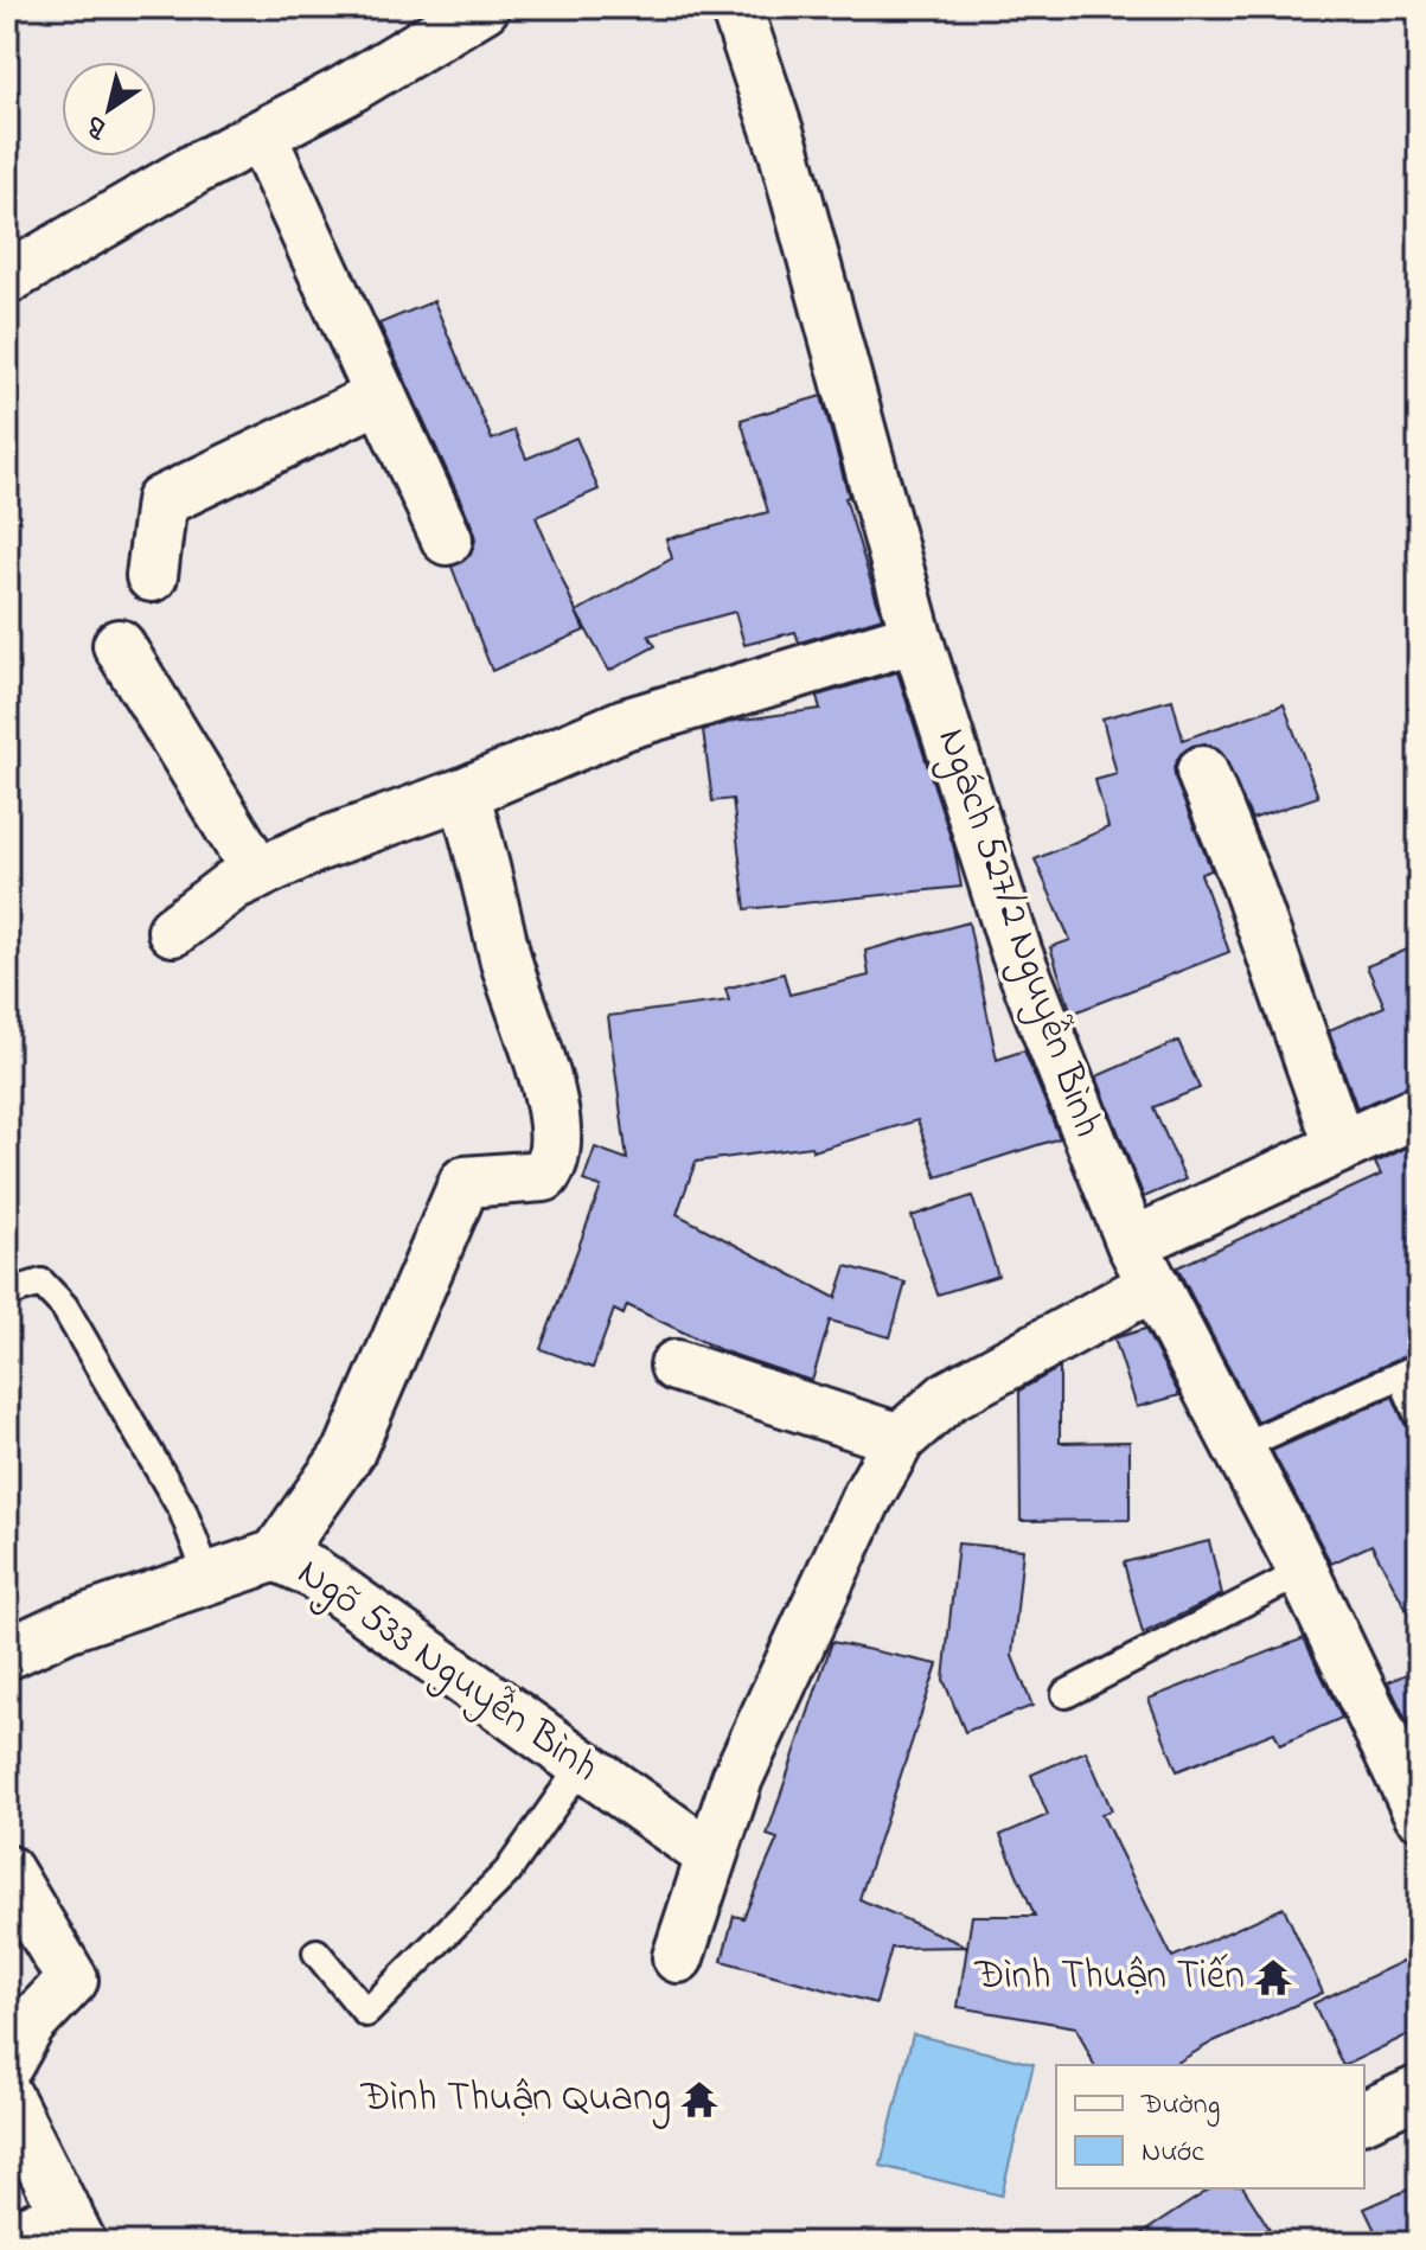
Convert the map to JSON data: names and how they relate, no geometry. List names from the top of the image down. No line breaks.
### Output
{"streets":{"street":["Ngách 527/2 Nguyễn Bình","Ngõ 533 Nguyễn Bình"]},"places":{"temple":["Đình Thuận Tiến","Đình Thuận Quang"]},"legend":["Đường","Nước"],"north":"bottom left"}
